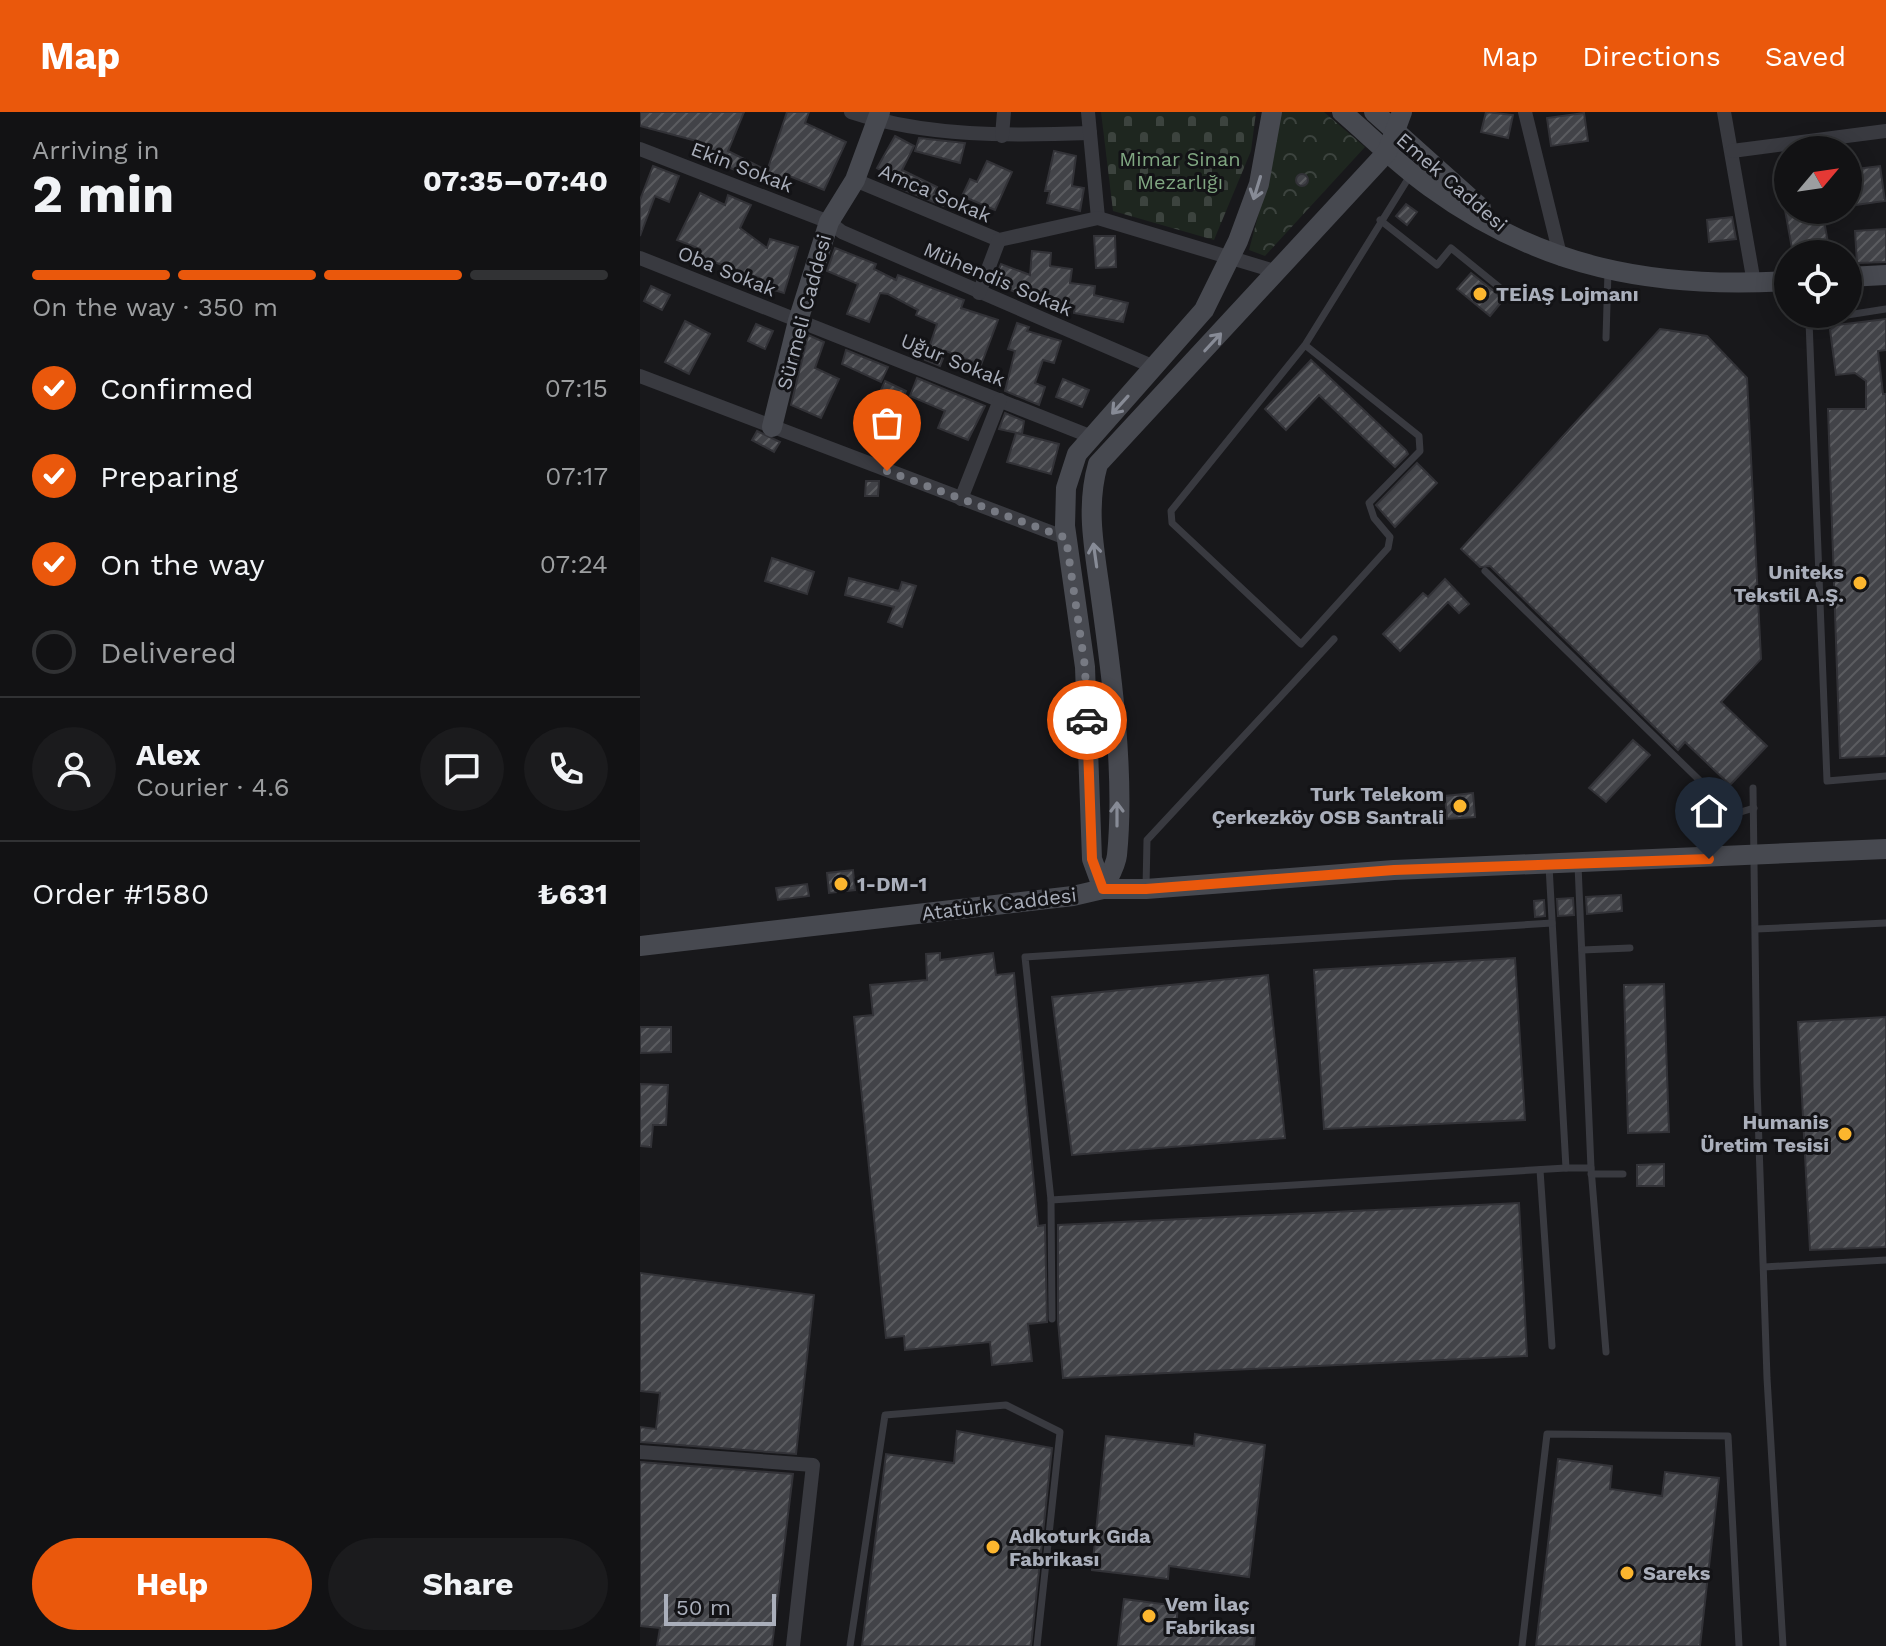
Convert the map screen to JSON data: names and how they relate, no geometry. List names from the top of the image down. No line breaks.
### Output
{"streets":{"street":["Ekin Sokak","Emek Caddesi","Amca Sokak","Oba Sokak","Mühendis Sokak","Sürmeli Caddesi","Uğur Sokak","Atatürk Caddesi"]},"crossings":[["Ekin Sokak","Mühendis Sokak"],["Ekin Sokak","Sürmeli Caddesi"],["Amca Sokak","Sürmeli Caddesi"],["Oba Sokak","Sürmeli Caddesi"],["Oba Sokak","Uğur Sokak"],["Mühendis Sokak","Sürmeli Caddesi"],["Sürmeli Caddesi","Uğur Sokak"]],"parks":["Mimar Sinan Mezarlığı"],"places":["TEİAŞ Lojmanı","Uniteks Tekstil A.Ş.","Turk Telekom Çerkezköy OSB Santrali","1-DM-1","Humanis Üretim Tesisi","Adkoturk Gıda Fabrikası","Sareks","Vem İlaç Fabrikası"],"scale_bar":"50 m","north":"top right","page":{"header":"Map","nav":["Map","Directions","Saved"],"heading":["2 min","Arriving in","07:35–07:40"],"panel":["Alex","Courier · 4.6","Order #1580","₺631"],"bar":"On the way · 350 m","list":[["Confirmed","07:15"],["Preparing","07:17"],["On the way","07:24"],"Delivered"],"buttons":["Help","Share"],"scale":"50 m"}}
